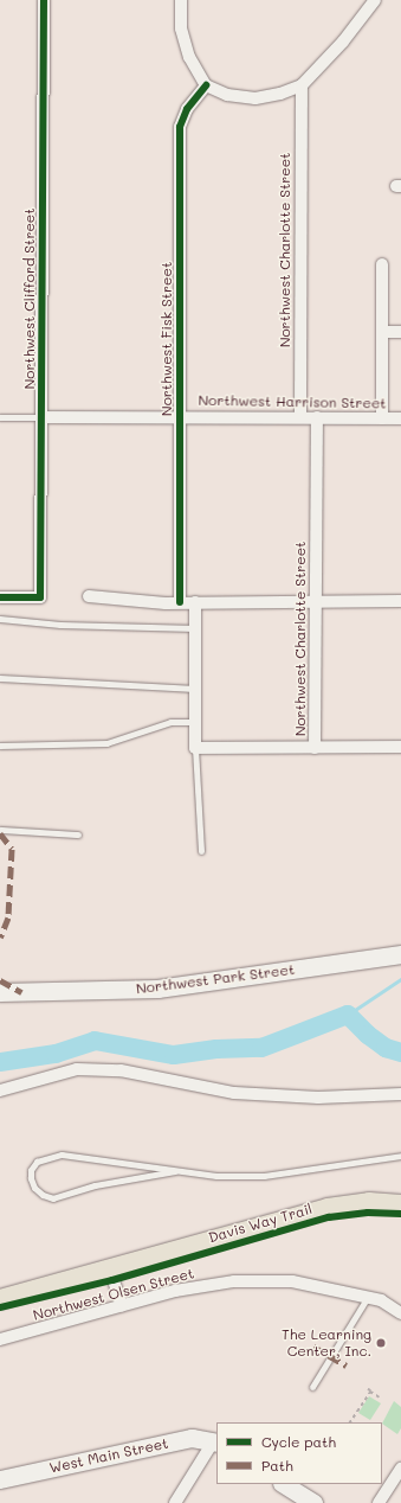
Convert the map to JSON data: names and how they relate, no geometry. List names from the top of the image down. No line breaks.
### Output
{"streets":{"street":["Northwest Charlotte Street","Northwest Clifford Street","Northwest Fisk Street","Northwest Harrison Street","Northwest Park Street","Northwest Olsen Street","West Main Street"],"cycle path":["Davis Way Trail"]},"crossings":[["Northwest Charlotte Street","Northwest Harrison Street"],["Northwest Clifford Street","Northwest Harrison Street"],["Northwest Fisk Street","Northwest Harrison Street"]],"places":["The Learning Center, Inc."],"legend":["Cycle path","Path"]}
